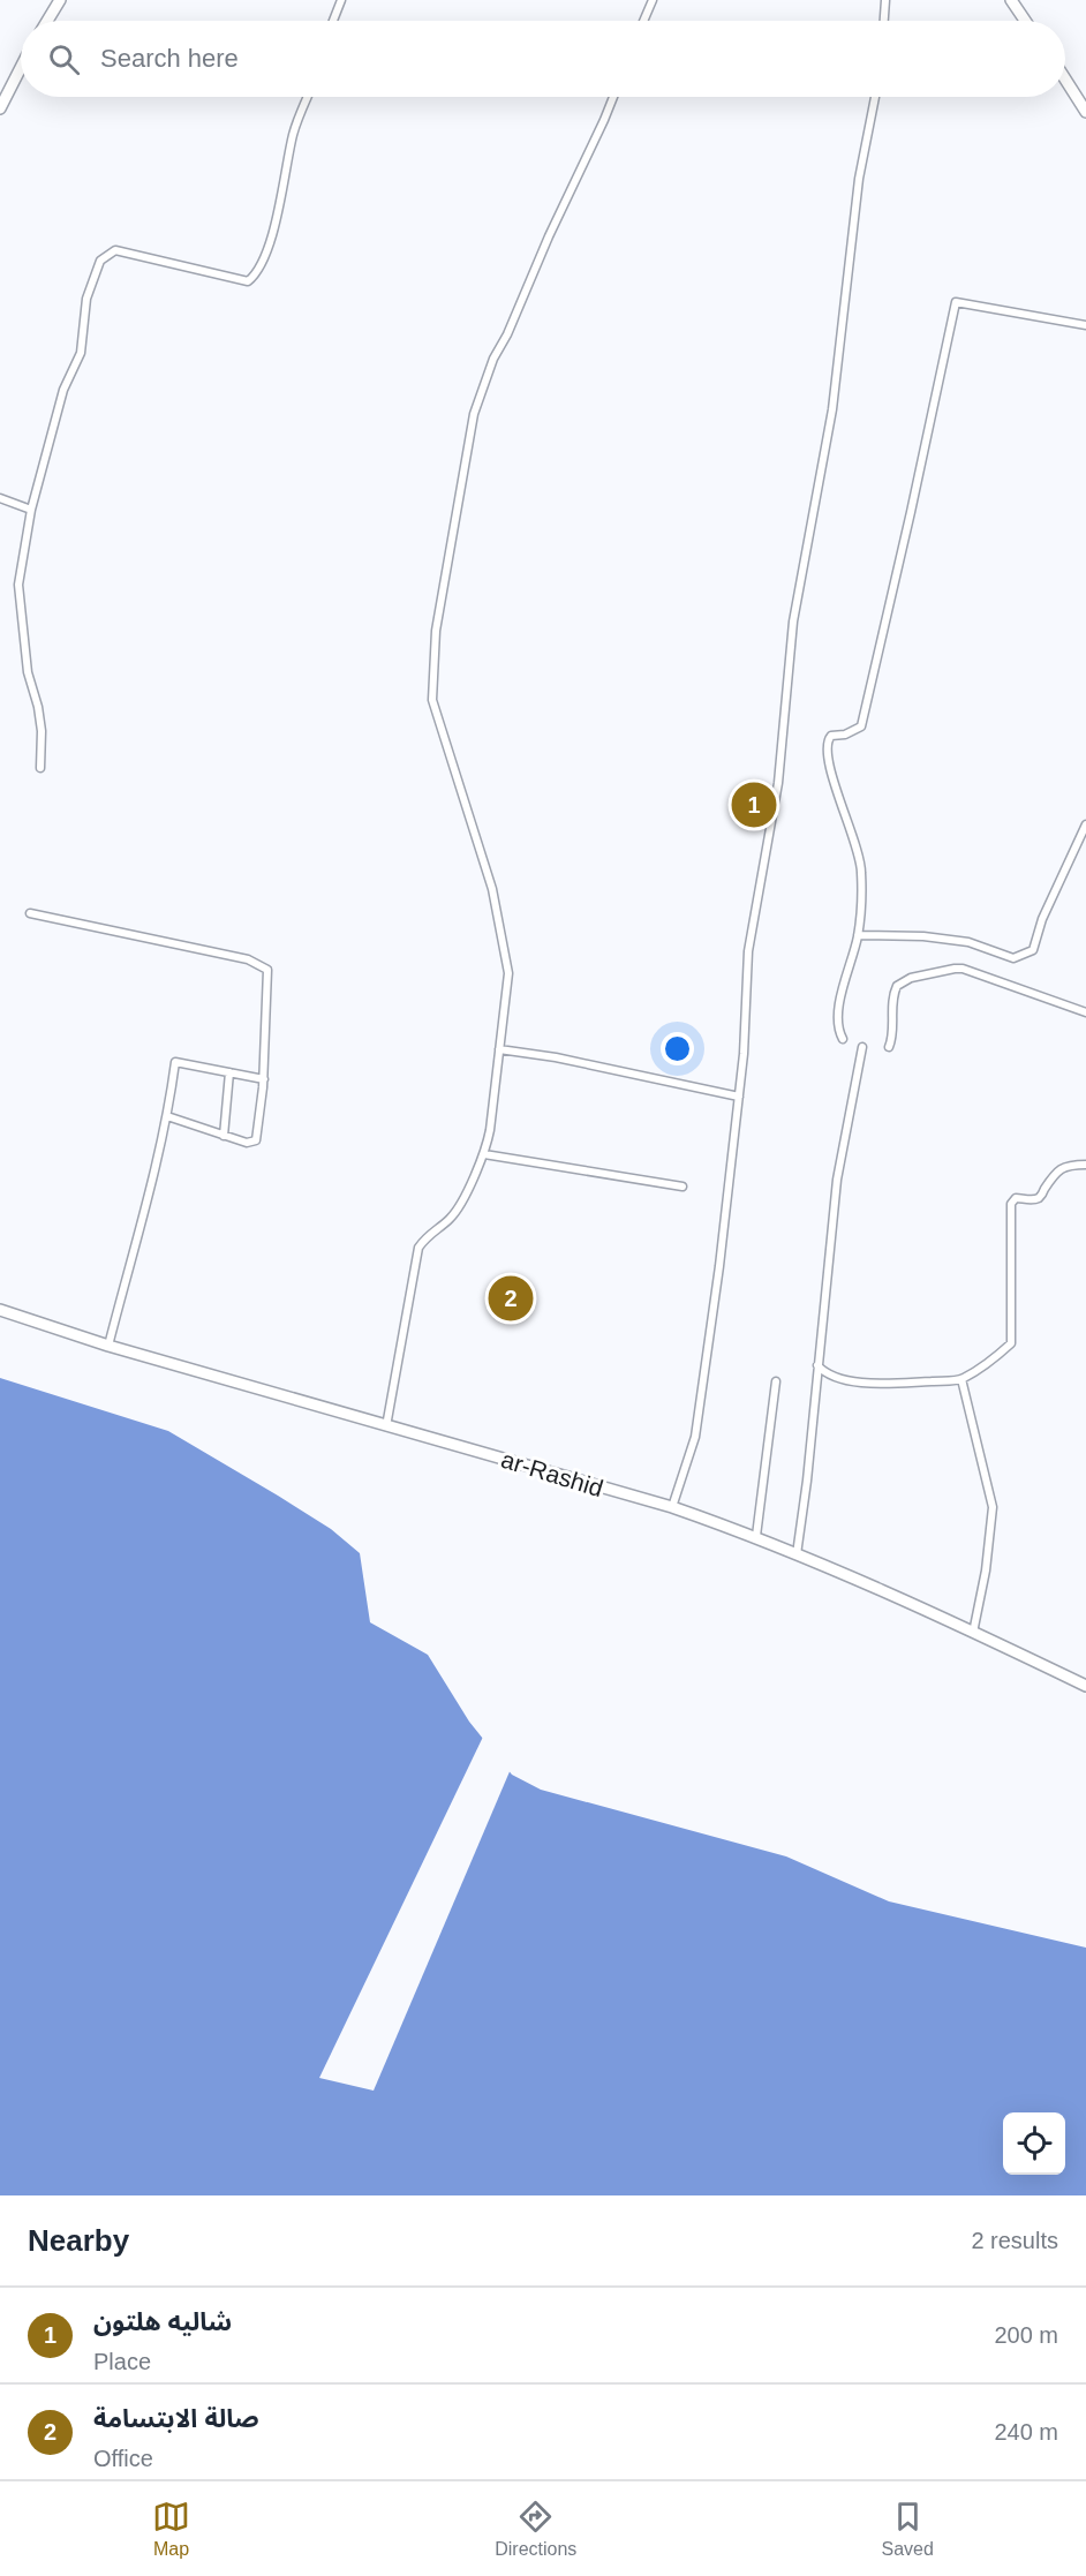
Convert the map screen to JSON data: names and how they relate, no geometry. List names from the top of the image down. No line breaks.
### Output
{"streets":{"main road":["ar-Rashid"]},"page":{"search":"Search here","pins":["1","2"],"heading":["Nearby","2 results"],"list":[{"mark":"1","name":"شاليه هلتون","note":"Place","value":"200 m"},{"mark":"2","name":"صالة الابتسامة","note":"Office","value":"240 m"}],"nav":["Map","Directions","Saved"]}}
